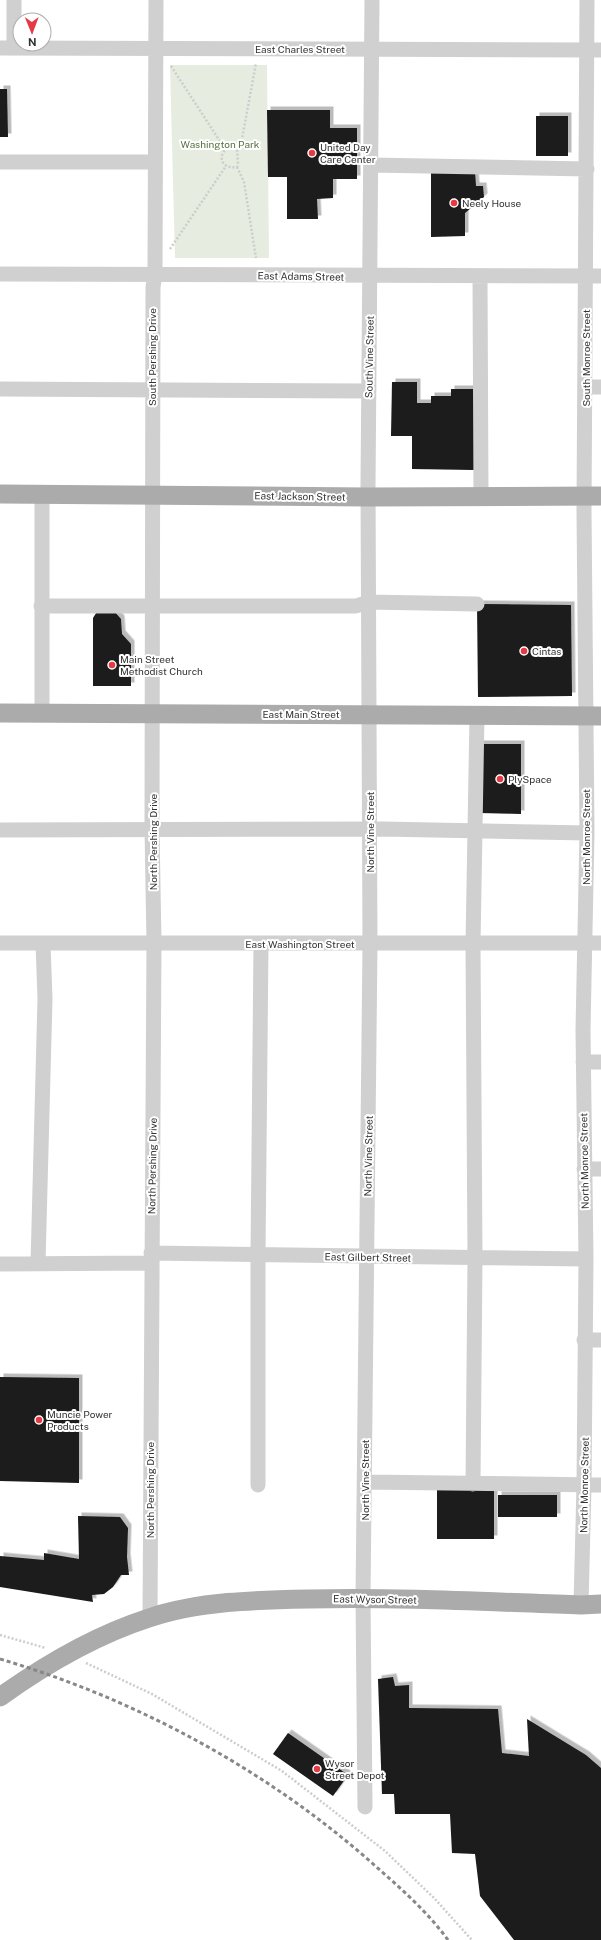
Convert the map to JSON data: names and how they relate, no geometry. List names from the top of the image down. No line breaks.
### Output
{"streets":{"main road":["East Jackson Street","East Main Street","East Wysor Street"],"street":["East Charles Street","East Adams Street","South Pershing Drive","South Vine Street","South Monroe Street","North Vine Street","North Monroe Street","North Pershing Drive","East Washington Street","East Gilbert Street"]},"crossings":[["East Charles Street","South Pershing Drive"],["East Charles Street","South Vine Street"],["East Charles Street","South Monroe Street"],["East Adams Street","South Pershing Drive"],["East Adams Street","South Vine Street"],["East Adams Street","South Monroe Street"],["South Pershing Drive","East Jackson Street"],["South Pershing Drive","East Main Street"],["South Pershing Drive","North Pershing Drive"],["South Vine Street","East Jackson Street"],["South Vine Street","East Main Street"],["South Vine Street","North Vine Street"],["South Monroe Street","East Jackson Street"],["South Monroe Street","East Main Street"],["South Monroe Street","North Monroe Street"],["East Main Street","North Vine Street"],["East Main Street","North Monroe Street"],["East Main Street","North Pershing Drive"],["North Vine Street","East Washington Street"],["North Vine Street","East Gilbert Street"],["North Vine Street","East Wysor Street"],["North Monroe Street","East Washington Street"],["North Monroe Street","East Gilbert Street"],["North Monroe Street","East Wysor Street"],["North Pershing Drive","East Washington Street"],["North Pershing Drive","East Gilbert Street"],["North Pershing Drive","East Wysor Street"]],"parks":["Washington Park"],"places":["United Day Care Center","Neely House","Cintas","Main Street Methodist Church","PlySpace","Muncie Power Products","Wysor Street Depot"],"north":"bottom"}
